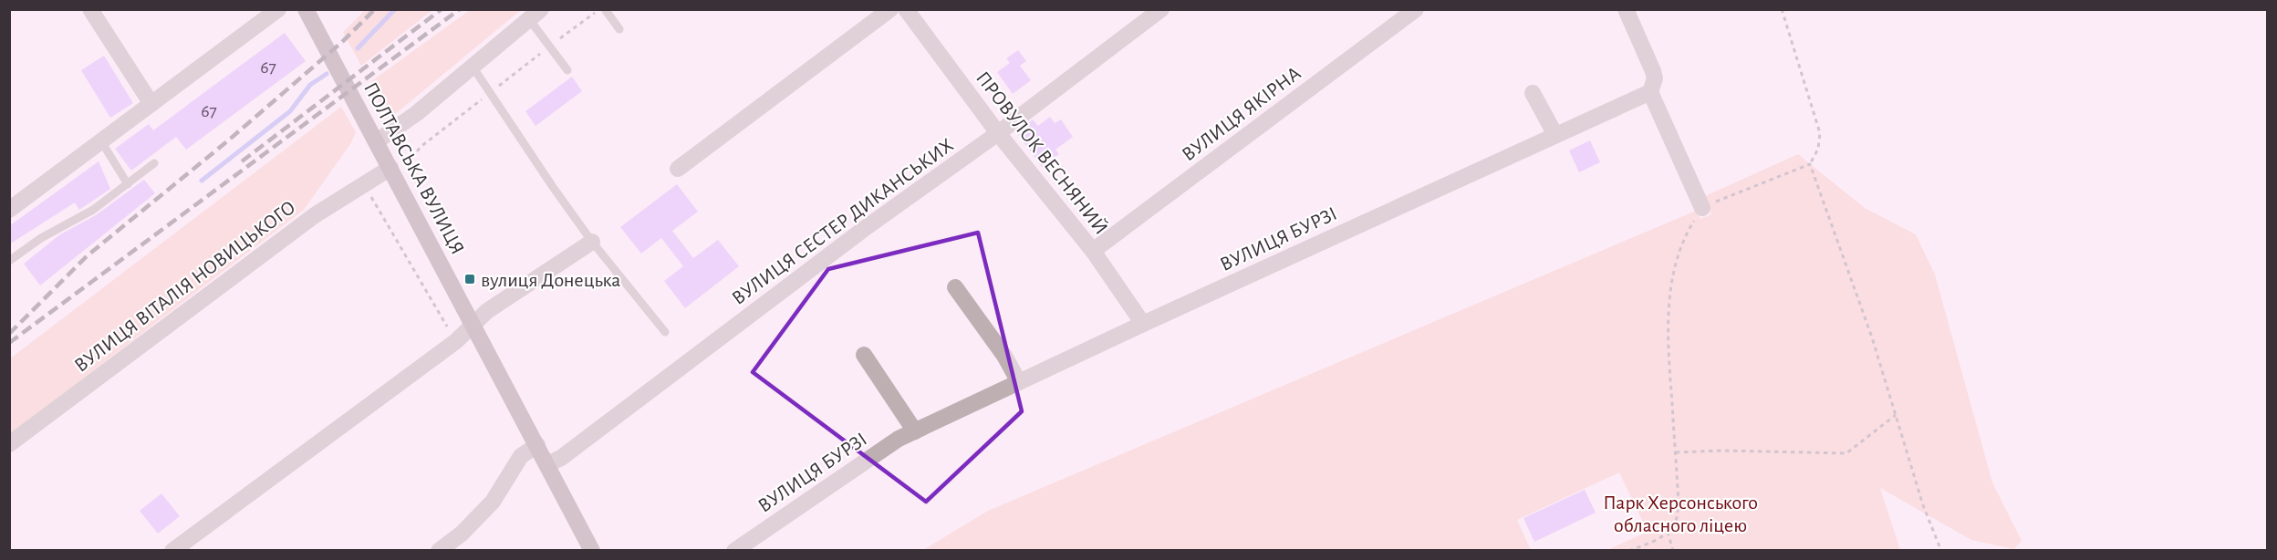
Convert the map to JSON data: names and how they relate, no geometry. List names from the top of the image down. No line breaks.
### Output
{"streets":{"main road":["ПОЛТАВСЬКА ВУЛИЦЯ"],"street":["ВУЛИЦЯ ЯКІРНА","ПРОВУЛОК ВЕСНЯНИЙ","ВУЛИЦЯ СЕСТЕР ДИКАНСЬКИХ","ВУЛИЦЯ БУРЗІ","ВУЛИЦЯ ВІТАЛІЯ НОВИЦЬКОГО"]},"crossings":[["ВУЛИЦЯ ЯКІРНА","ПРОВУЛОК ВЕСНЯНИЙ"],["ПРОВУЛОК ВЕСНЯНИЙ","ВУЛИЦЯ СЕСТЕР ДИКАНСЬКИХ"],["ПРОВУЛОК ВЕСНЯНИЙ","ВУЛИЦЯ БУРЗІ"],["ПОЛТАВСЬКА ВУЛИЦЯ","ВУЛИЦЯ СЕСТЕР ДИКАНСЬКИХ"],["ПОЛТАВСЬКА ВУЛИЦЯ","ВУЛИЦЯ ВІТАЛІЯ НОВИЦЬКОГО"]],"parks":["Парк Херсонського обласного ліцею"],"places":{"transit":["вулиця Донецька"]},"house_numbers":["67","67"]}
